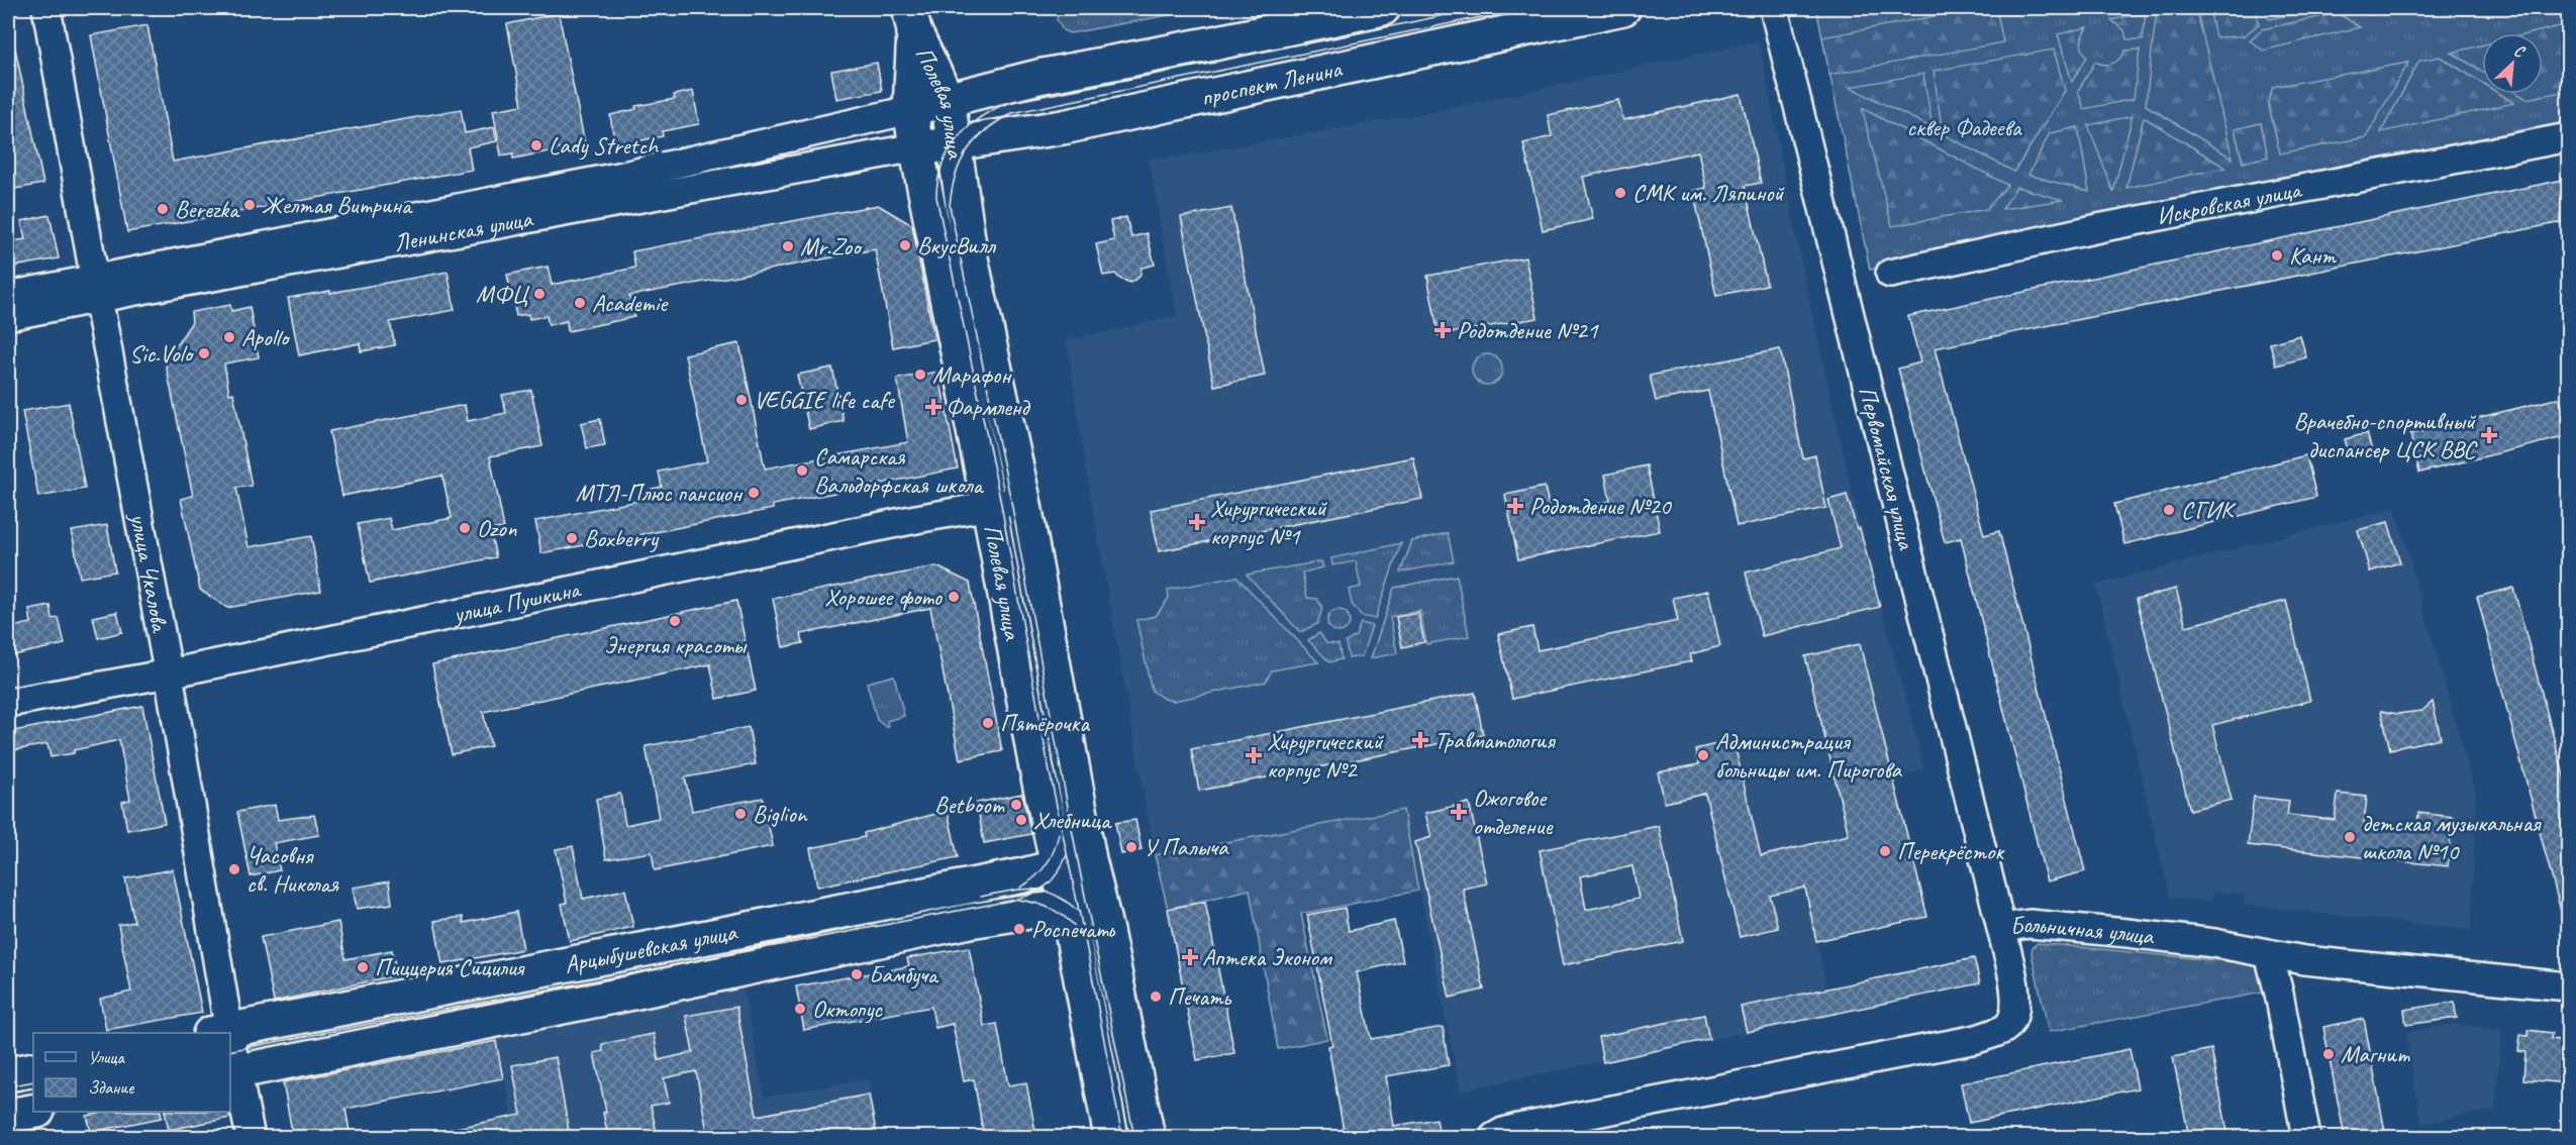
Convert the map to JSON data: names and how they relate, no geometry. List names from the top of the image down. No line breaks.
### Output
{"streets":{"main road":["проспект Ленина","Полевая улица","Арцыбушевская улица"],"street":["Искровская улица","Ленинская улица","Первомайская улица","улица Чкалова","улица Пушкина","Больничная улица"]},"crossings":[["проспект Ленина","Полевая улица"],["проспект Ленина","Ленинская улица"],["Полевая улица","Ленинская улица"],["Полевая улица","улица Пушкина"],["Полевая улица","Арцыбушевская улица"],["Ленинская улица","улица Чкалова"],["Первомайская улица","Больничная улица"],["улица Чкалова","улица Пушкина"],["улица Чкалова","Арцыбушевская улица"]],"parks":["сквер Фадеева"],"places":{"other":["Lady Stretch","СМК им. Ляпиной","Желтая Витрина","Berezka","ВкусВилл","Mr.Zoo","Кант","МФЦ","Academie","Apollo","Sic.Volo","Марафон","VEGGIE life cafe","Самарская Вальдорфская школа","МТЛ-Плюс пансион","СГИК","Ozon","Boxberry","Хорошее фото","Энергия красоты","Пятёрочка","Администрация больницы им. Пирогова","Betboom","Biglion","Хлебница","детская музыкальная школа №10","У Палыча","Перекрёсток","Часовня св. Николая","Роспечать","Пиццерия Сицилия","Бамбуча","Печать","Октопус","Магнит"],"health":["Родотдение №21","Фармленд","Врачебно-спортивный диспансер ЦСК ВВС","Родотдение №20","Хирургический корпус №1","Травматология","Хирургический корпус №2","Ожоговое отделение","Аптека Эконом"]},"legend":["Улица","Здание"],"north":"top right"}
